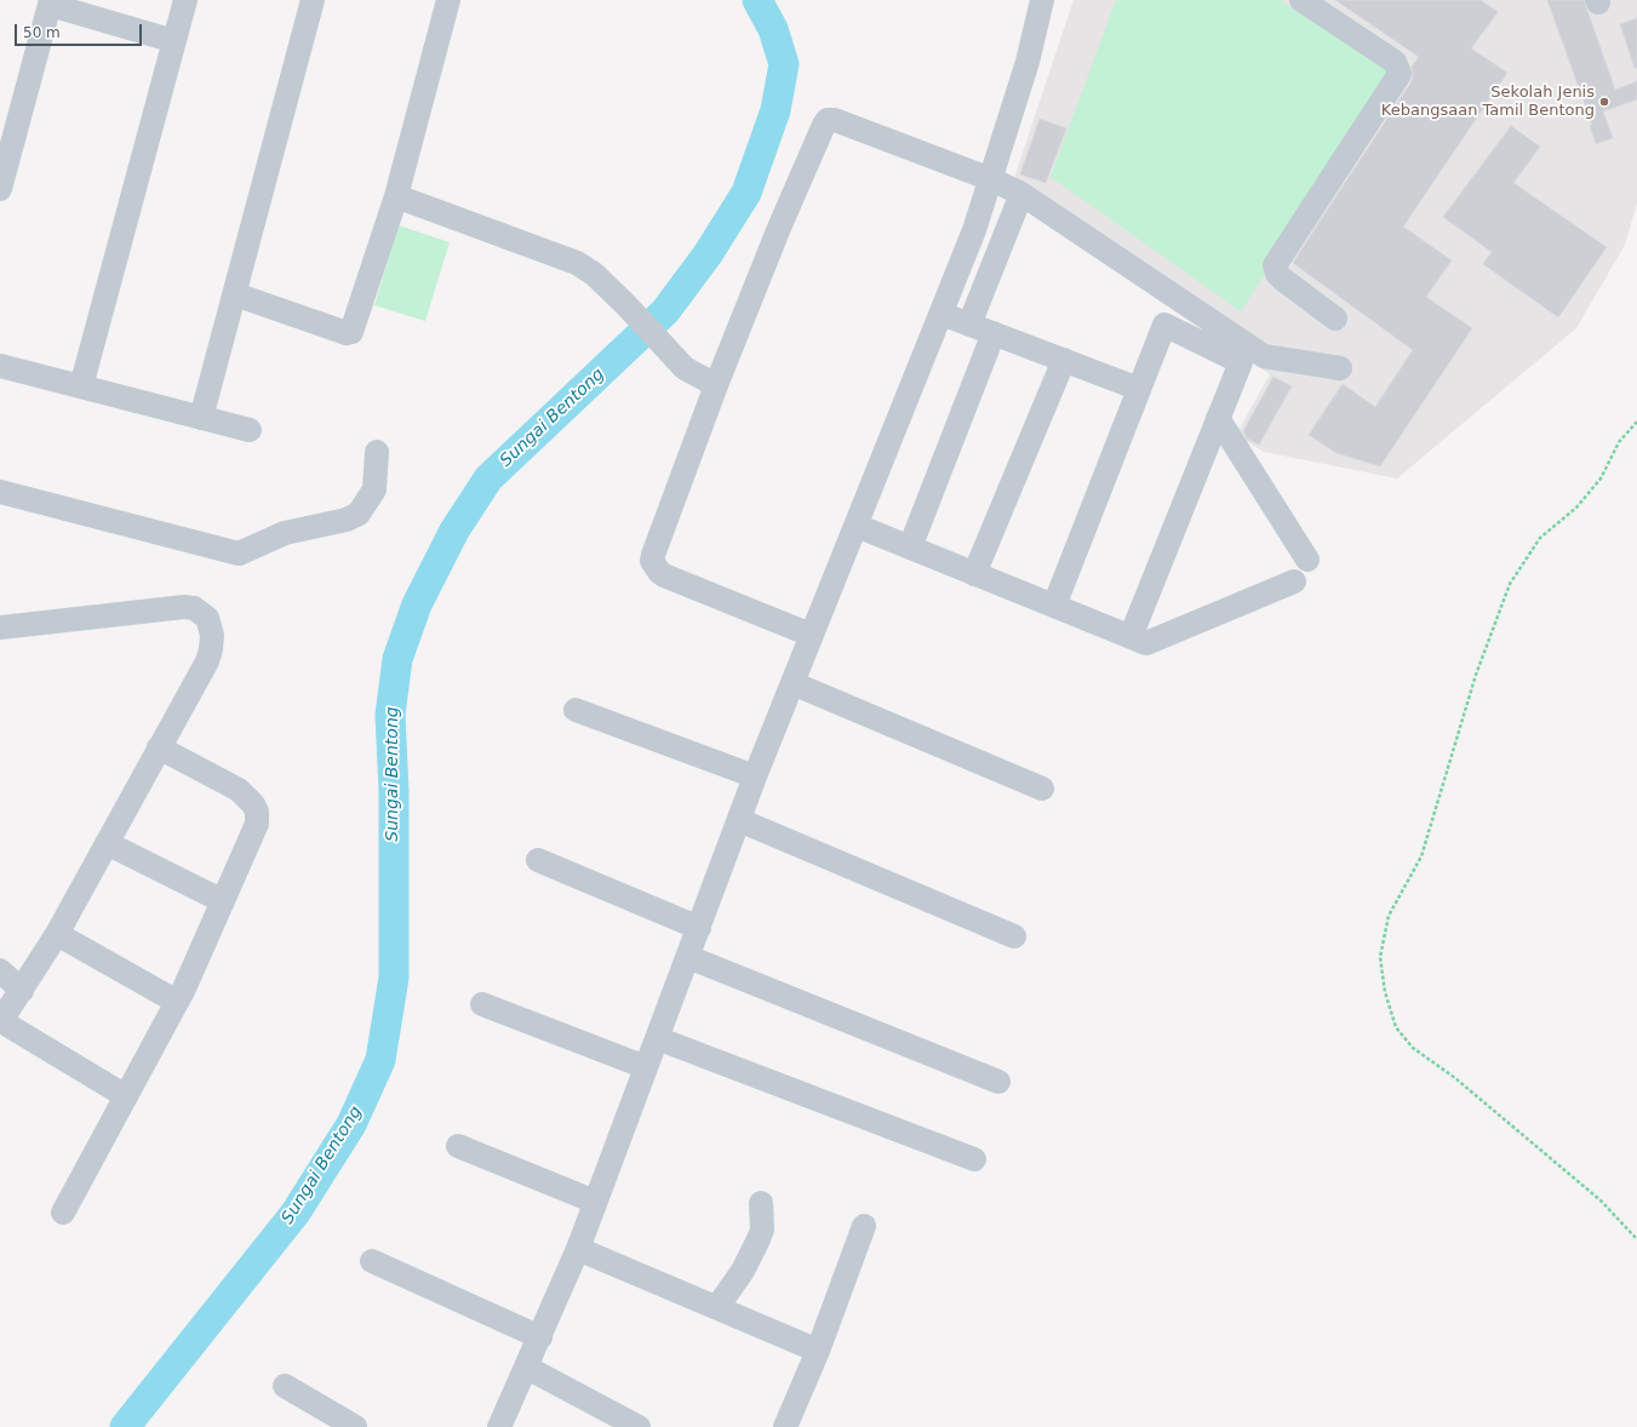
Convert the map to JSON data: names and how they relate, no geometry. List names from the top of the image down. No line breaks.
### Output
{"water":["Sungai Bentong"],"places":["Sekolah Jenis Kebangsaan Tamil Bentong"],"scale_bar":"50 m"}
